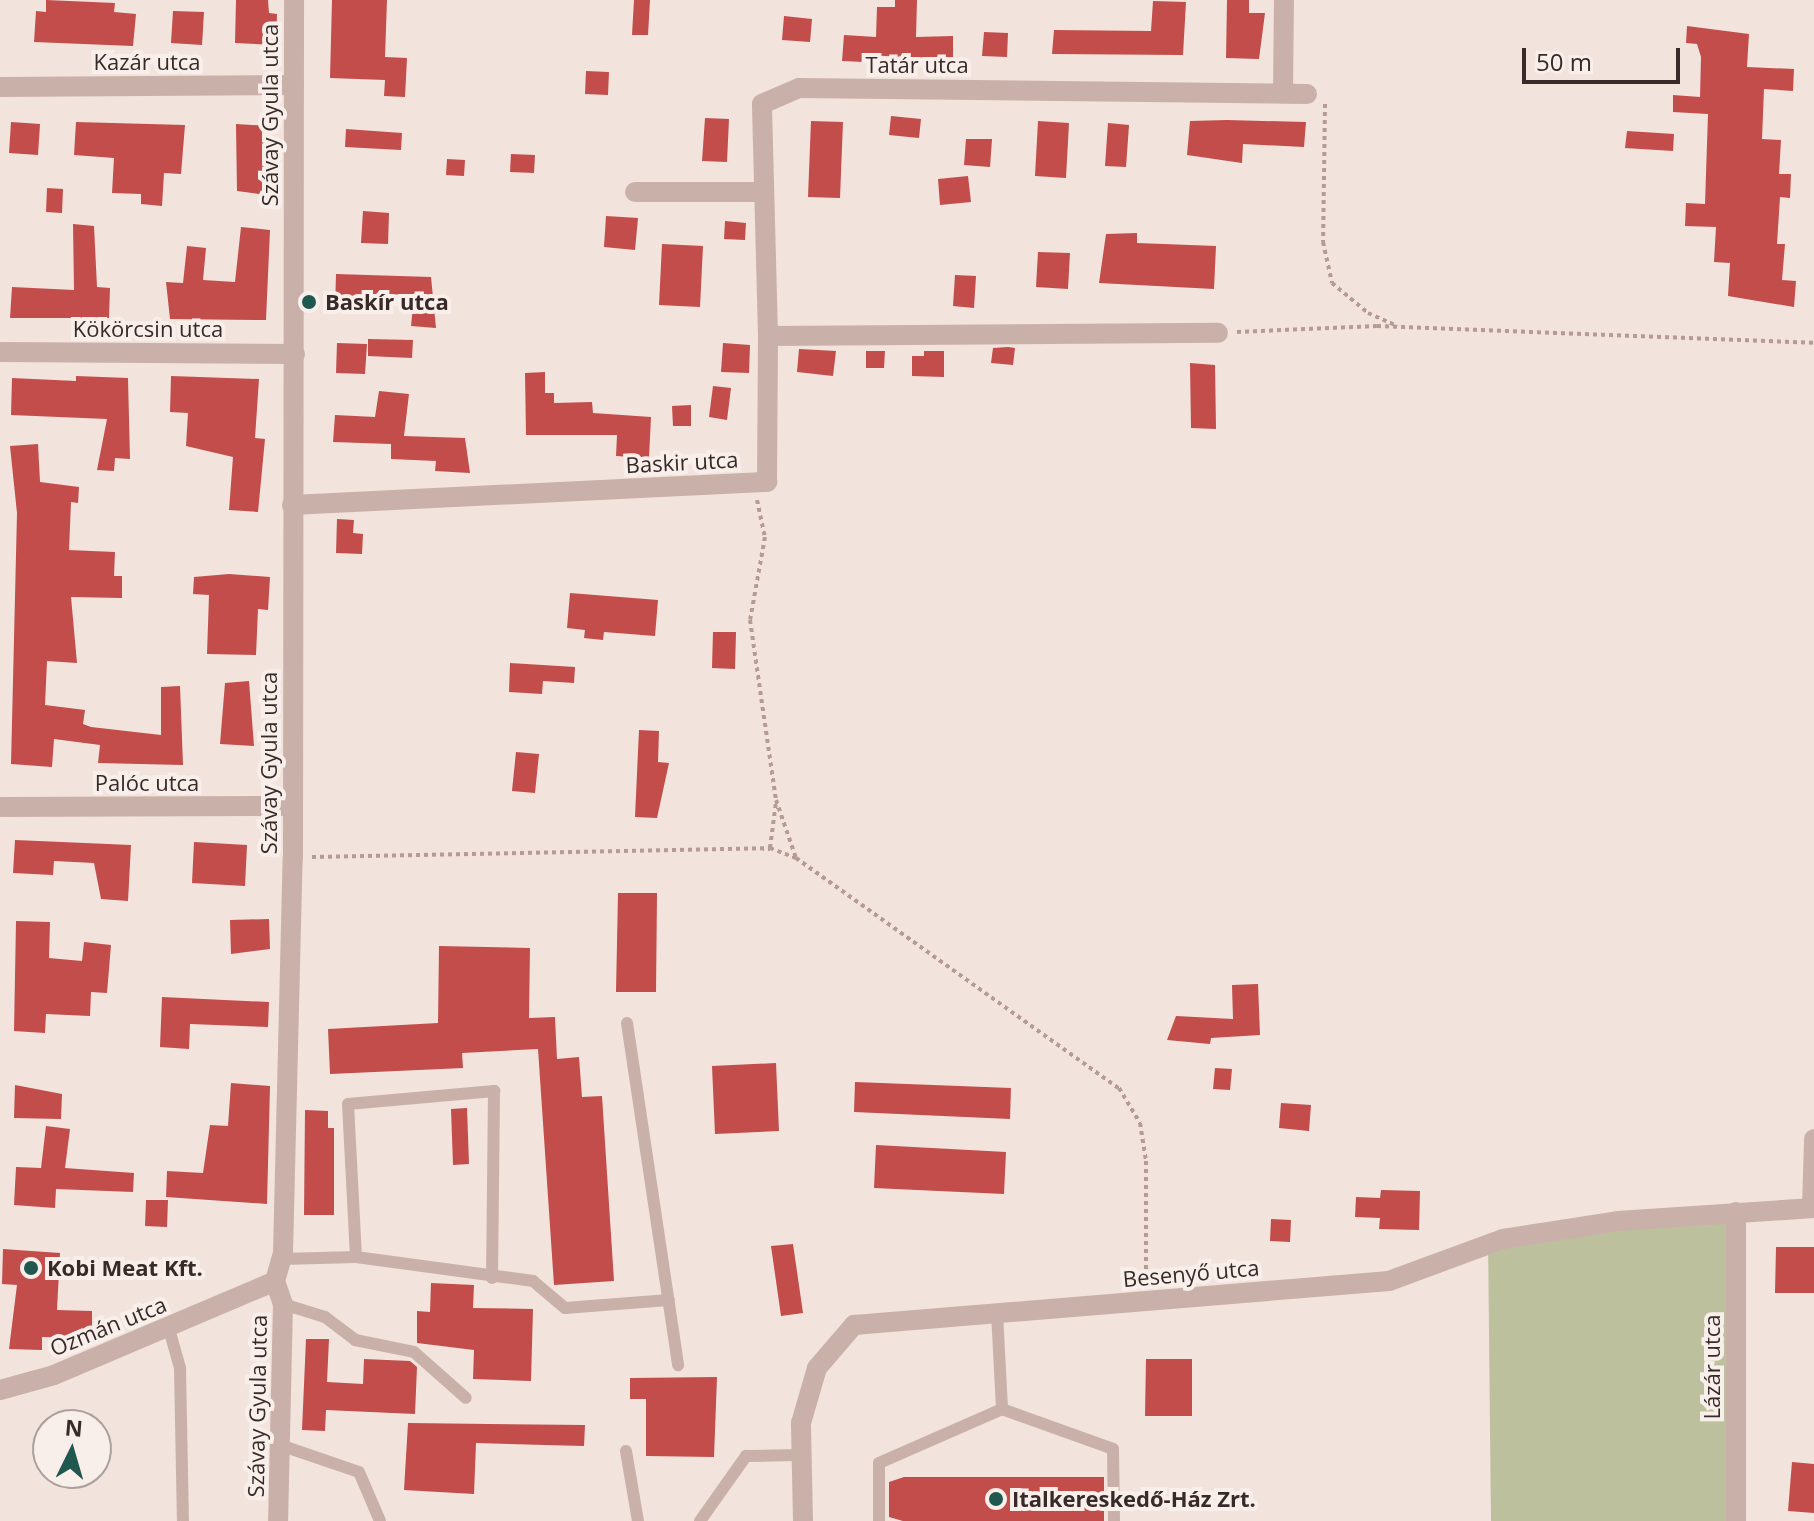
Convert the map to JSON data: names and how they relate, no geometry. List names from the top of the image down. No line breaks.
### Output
{"streets":{"street":["Kazár utca","Tatár utca","Szávay Gyula utca","Kökörcsin utca","Baskir utca","Palóc utca","Besenyő utca","Ozmán utca","Lázár utca"]},"crossings":[["Kazár utca","Szávay Gyula utca"],["Tatár utca","Baskir utca"],["Szávay Gyula utca","Kökörcsin utca"],["Szávay Gyula utca","Baskir utca"],["Szávay Gyula utca","Palóc utca"],["Szávay Gyula utca","Ozmán utca"],["Besenyő utca","Lázár utca"]],"places":["Baskír utca","Kobi Meat Kft.","Italkereskedő-Ház Zrt."],"scale_bar":"50 m","north":"top"}
